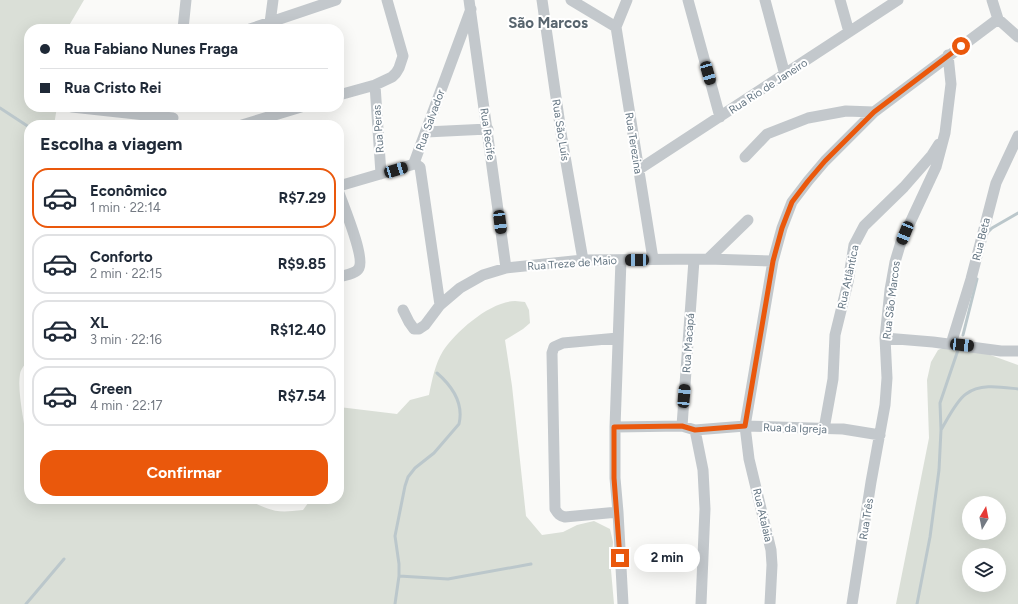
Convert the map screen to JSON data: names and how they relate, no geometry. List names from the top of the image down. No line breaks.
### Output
{"streets":{"street":["Rua Rio de Janeiro","Rua Salvador","Rua Peras","Rua São Luís","Rua Recife","Rua Terezina","Rua Beta","Rua Treze de Maio","Rua Atlântica","Rua São Marcos","Rua Macapá","Rua da Igreja","Rua Atalaia","Rua Três"]},"crossings":[["Rua Rio de Janeiro","Rua Terezina"],["Rua Salvador","Rua Recife"],["Rua Salvador","Rua Treze de Maio"],["Rua São Luís","Rua Treze de Maio"],["Rua Recife","Rua Treze de Maio"],["Rua Terezina","Rua Treze de Maio"],["Rua Treze de Maio","Rua Macapá"],["Rua Treze de Maio","Rua Atalaia"],["Rua Atlântica","Rua São Marcos"],["Rua Atlântica","Rua da Igreja"],["Rua São Marcos","Rua da Igreja"],["Rua São Marcos","Rua Atalaia"],["Rua São Marcos","Rua Três"],["Rua Macapá","Rua da Igreja"],["Rua da Igreja","Rua Atalaia"],["Rua da Igreja","Rua Três"]],"districts":["São Marcos"],"north":"top","page":{"banner":["Rua Fabiano Nunes Fraga","Rua Cristo Rei"],"heading":"Escolha a viagem","list":[{"name":"Econômico","note":"1 min · 22:14","value":"R$7.29"},{"name":"Conforto","note":"2 min · 22:15","value":"R$9.85"},{"name":"XL","note":"3 min · 22:16","value":"R$12.40"},{"name":"Green","note":"4 min · 22:17","value":"R$7.54"}],"buttons":"Confirmar","bubble":"2 min"}}
